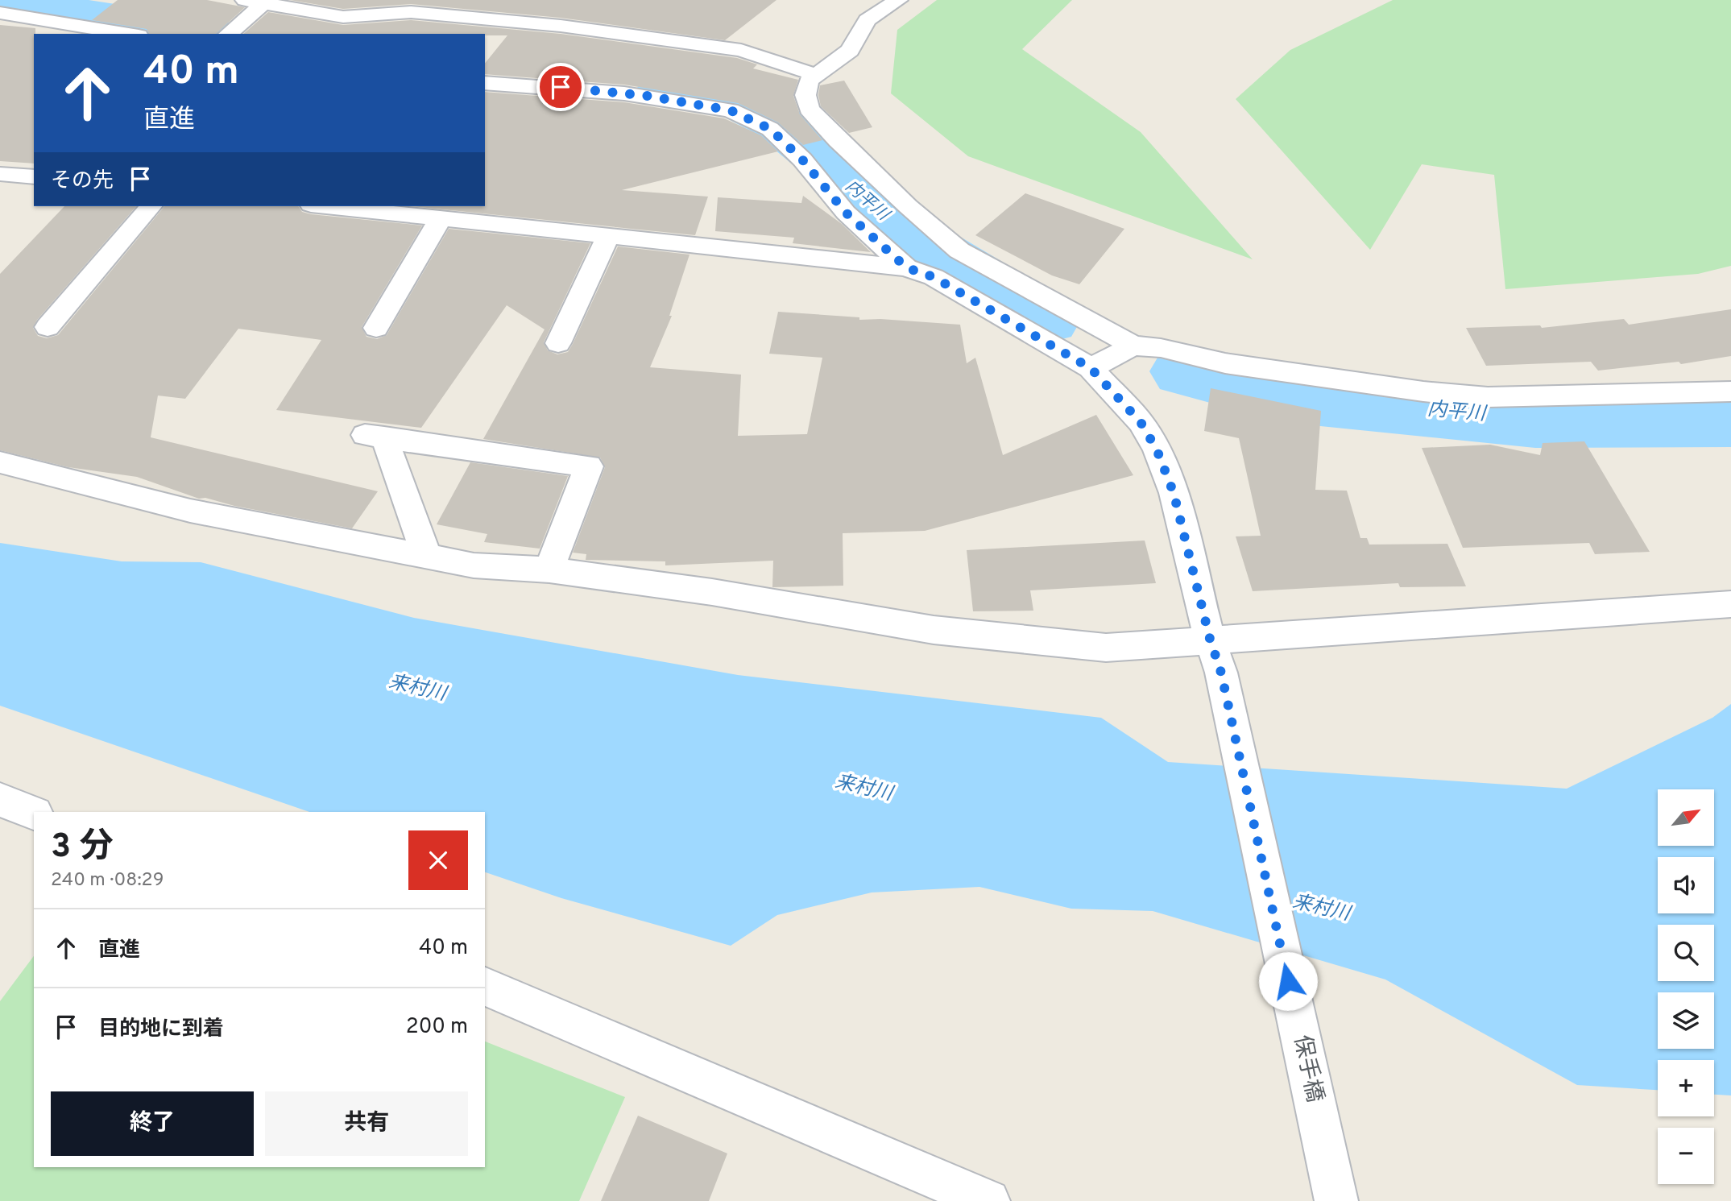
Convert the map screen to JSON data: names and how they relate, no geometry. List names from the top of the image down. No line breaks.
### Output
{"streets":{"street":["保手橋"]},"water":["内平川","来村川"],"north":"top right","page":{"turn":["40 m","直進"],"then":"その先","map_buttons":["+","−"],"heading":["3 分","240 m · 08:29"],"list":[{"name":"直進","value":"40 m"},{"name":"目的地に到着","value":"200 m"}],"buttons":["終了","共有"]}}
